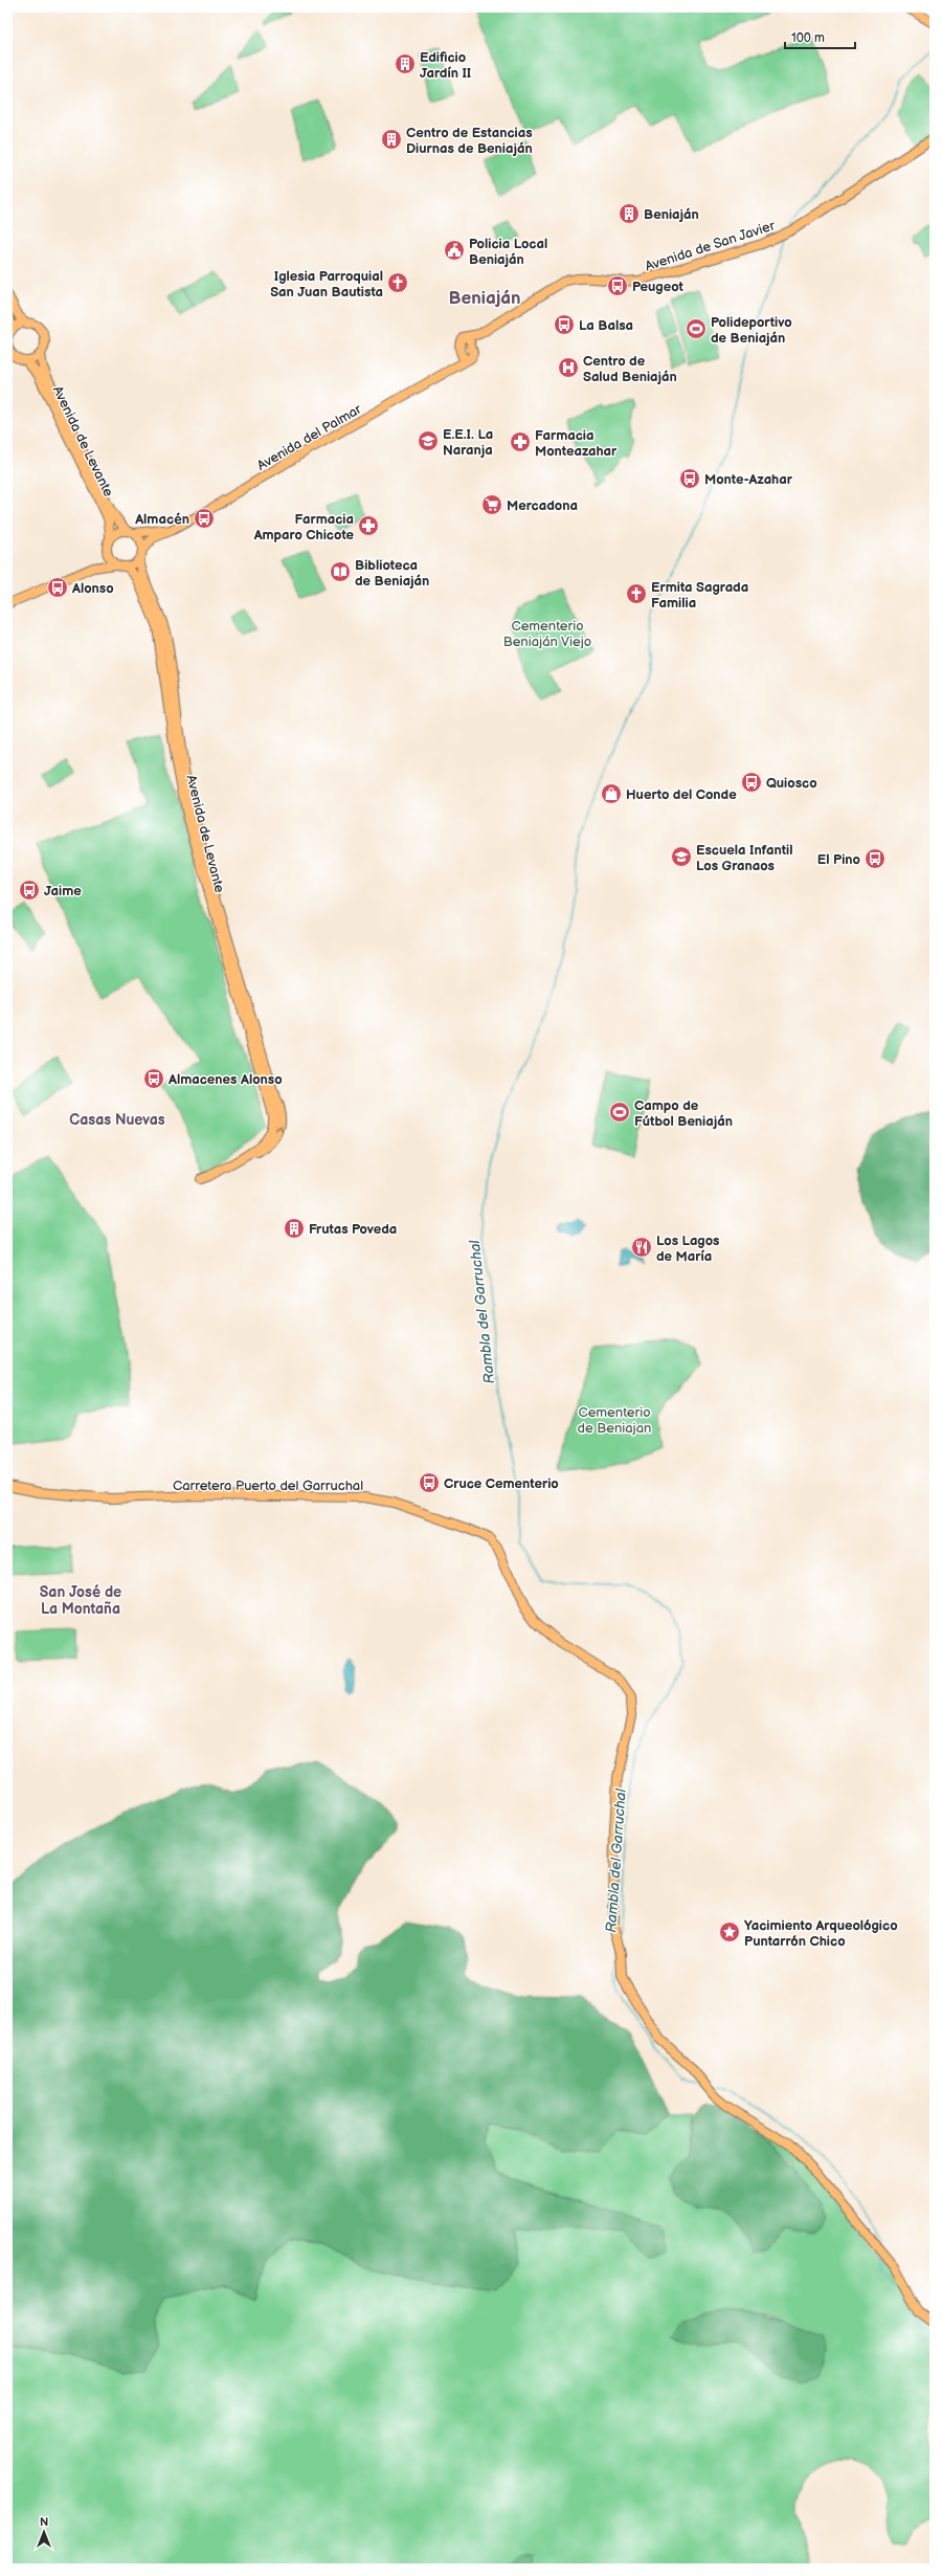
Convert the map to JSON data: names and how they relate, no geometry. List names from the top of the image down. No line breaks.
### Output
{"streets":{"main road":["Avenida de San Javier","Avenida del Palmar","Avenida de Levante","Carretera Puerto del Garruchal"]},"crossings":[["Avenida de San Javier","Avenida del Palmar"],["Avenida del Palmar","Avenida de Levante"]],"districts":["Beniaján","Casas Nuevas","San José de La Montaña"],"water":["Rambla del Garruchal"],"parks":["Cementerio Beniaján Viejo","Cementerio de Beniajan"],"places":{"building":["Edificio Jardín II","Centro de Estancias Diurnas de Beniaján","Beniaján","Frutas Poveda"],"public building":["Policia Local Beniaján"],"church":["Iglesia Parroquial San Juan Bautista","Ermita Sagrada Familia"],"bus stop":["Peugeot","La Balsa","Monte-Azahar","Almacén","Alonso","Quiosco","El Pino","Jaime","Almacenes Alonso","Cruce Cementerio"],"sports":["Polideportivo de Beniaján","Campo de Fútbol Beniaján"],"hospital":["Centro de Salud Beniaján"],"school or university":["E.E.I. La Naranja","Escuela Infantil Los Granaos"],"pharmacy":["Farmacia Monteazahar","Farmacia Amparo Chicote"],"supermarket":["Mercadona"],"library":["Biblioteca de Beniaján"],"shop":["Huerto del Conde"],"restaurant":["Los Lagos de María"],"place":["Yacimiento Arqueológico Puntarrón Chico"]},"scale_bar":"100 m","north":"top"}
